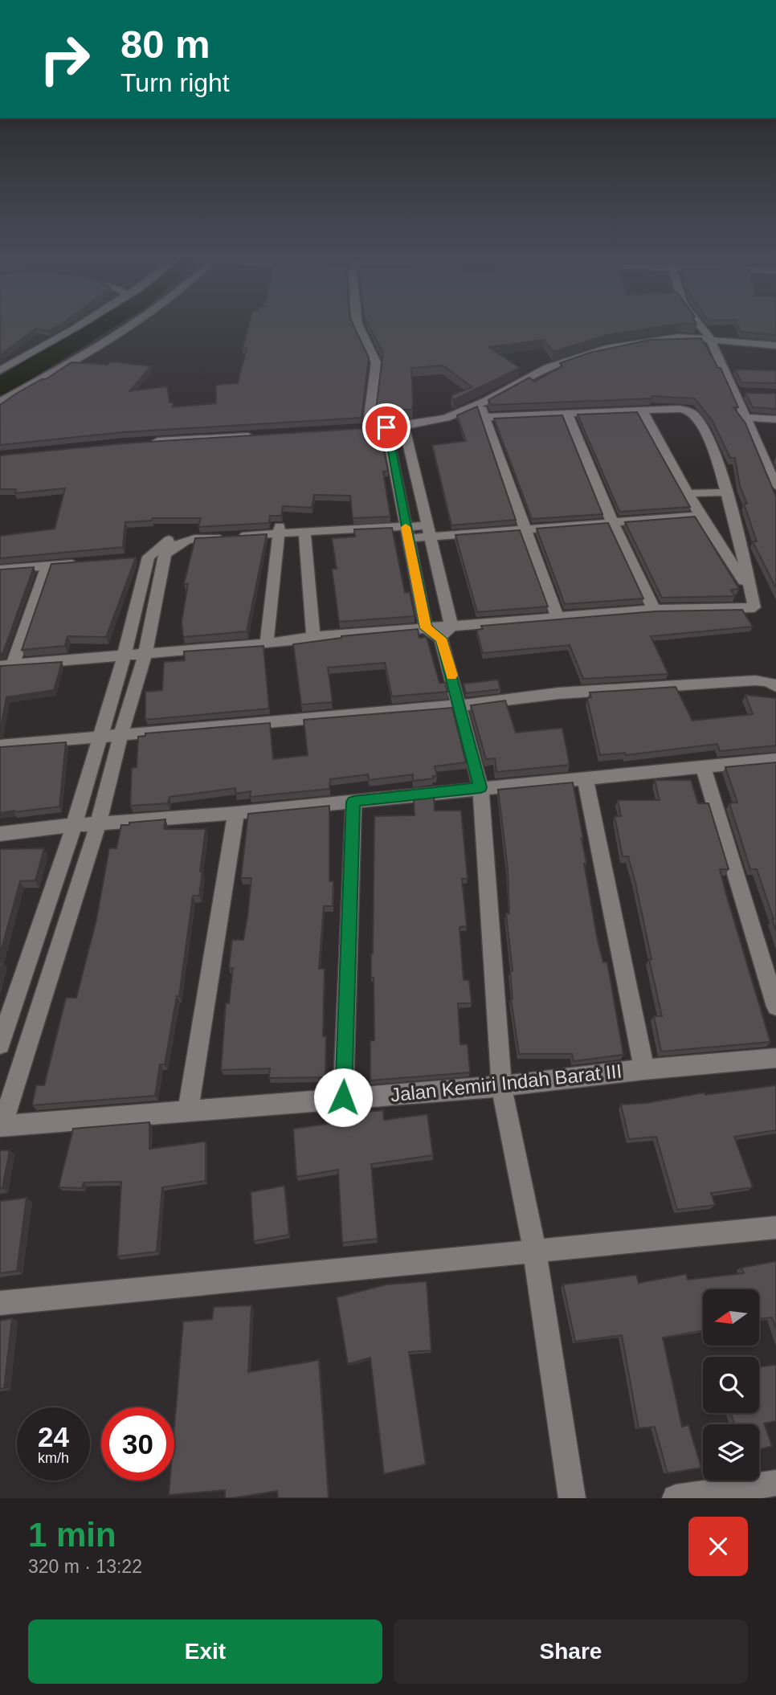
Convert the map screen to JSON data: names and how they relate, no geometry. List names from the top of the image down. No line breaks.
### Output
{"streets":{"street":["Jalan Kemiri Indah Barat III"]},"north":"left","page":{"turn":["80 m","Turn right"],"speed":"24 km/h","limit":"30","heading":["1 min","320 m · 13:22"],"buttons":["Exit","Share"]}}
